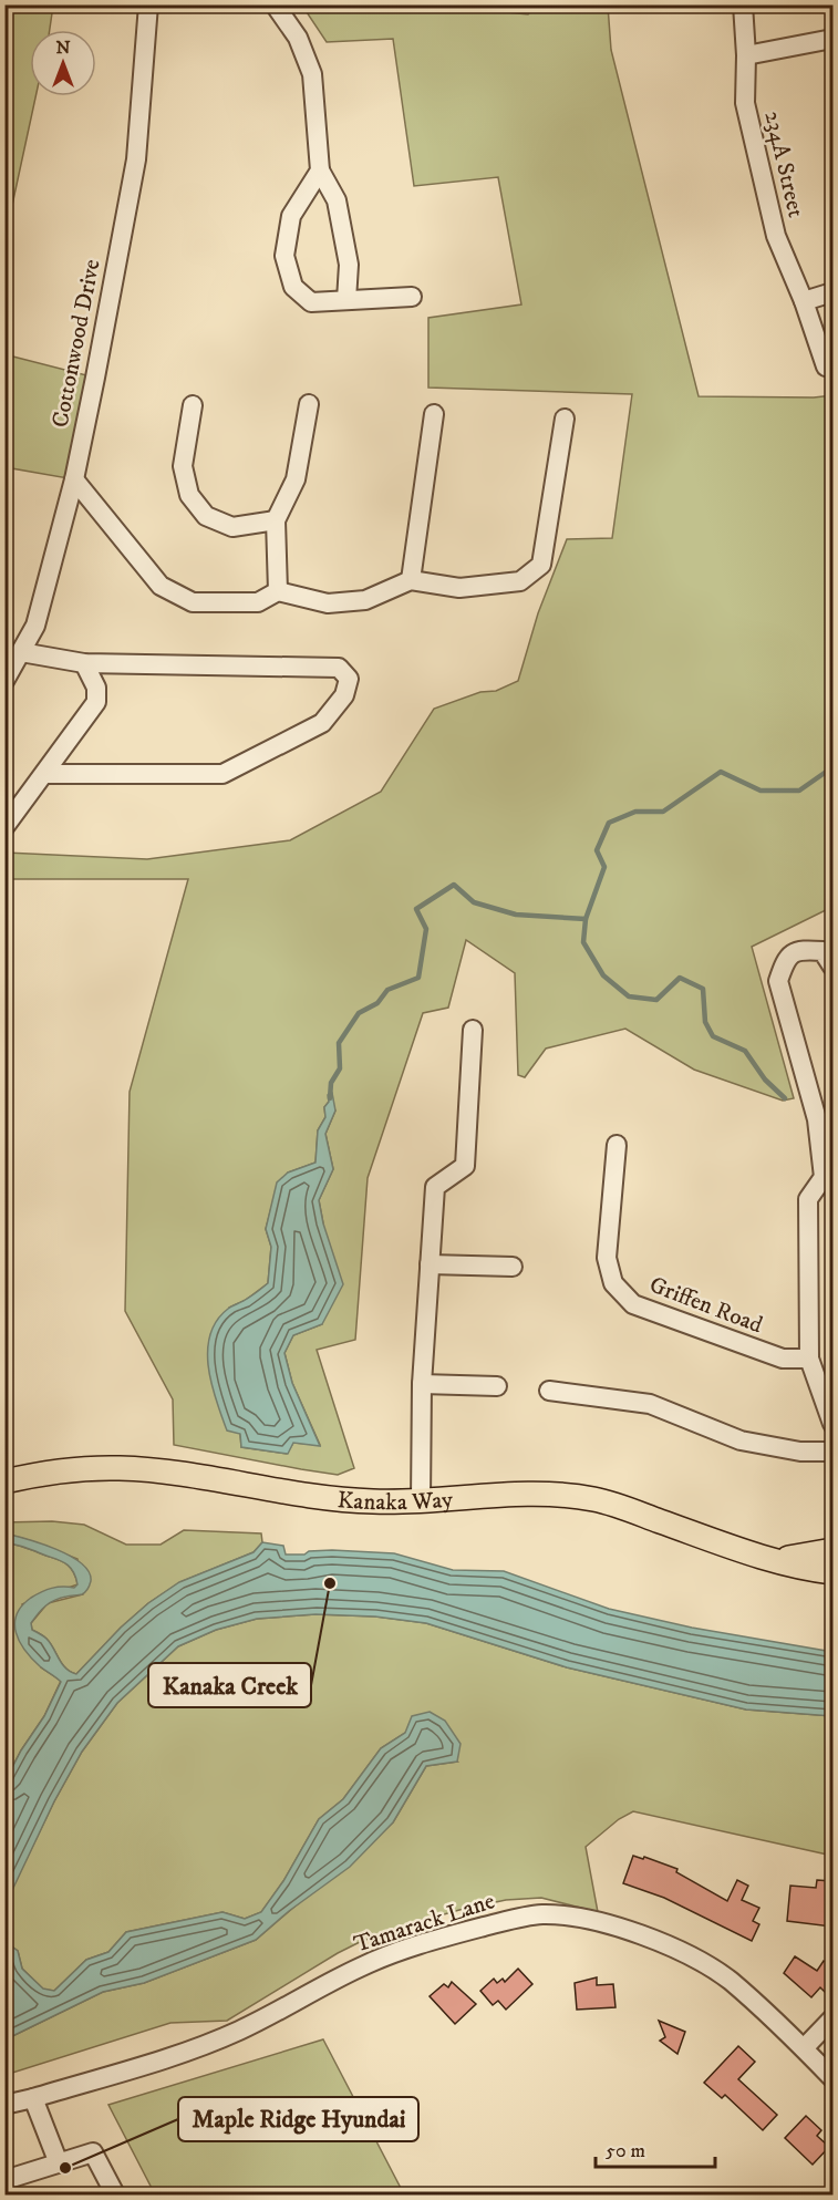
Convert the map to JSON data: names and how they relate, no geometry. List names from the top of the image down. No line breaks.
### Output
{"streets":{"main road":["Kanaka Way"],"street":["234A Street","Cottonwood Drive","Griffen Road","Tamarack Lane"]},"places":["Kanaka Creek","Maple Ridge Hyundai"],"scale_bar":"50 m","north":"top"}
